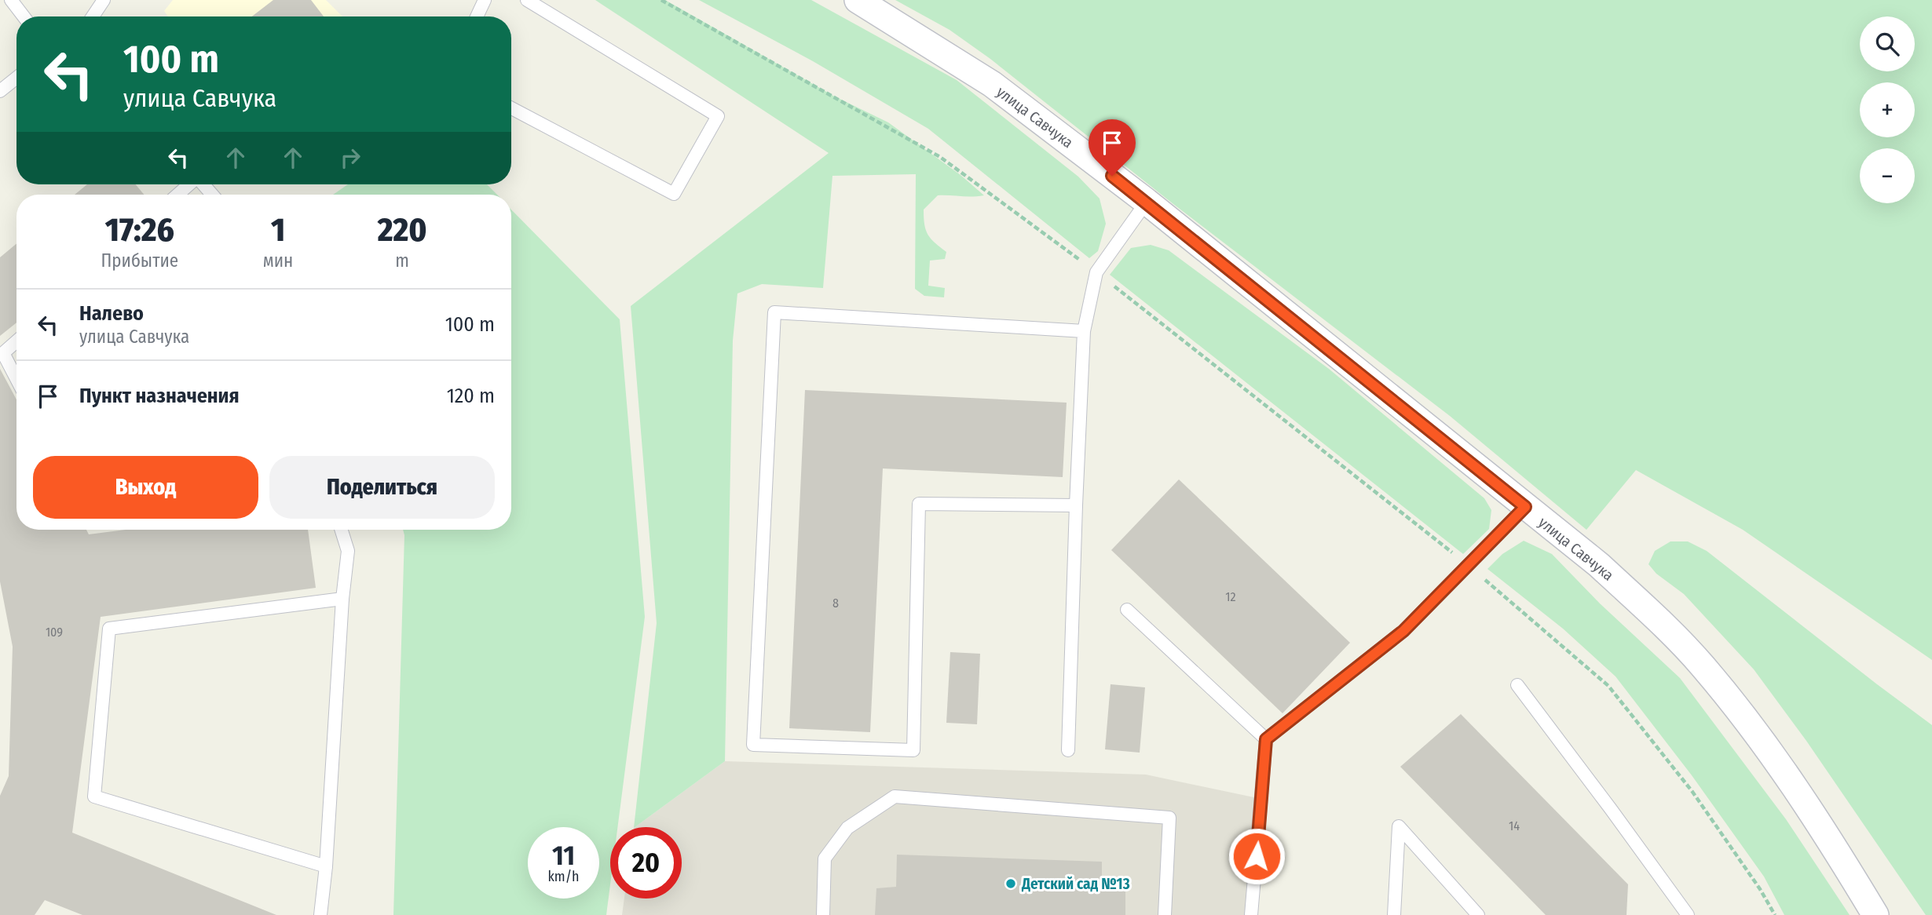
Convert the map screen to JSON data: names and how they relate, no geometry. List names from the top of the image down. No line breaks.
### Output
{"streets":{"street":["улица Савчука"]},"places":["Детский сад №13"],"house_numbers":["12","8","109","14"],"page":{"map_buttons":["+","−"],"turn":["100 m","улица Савчука"],"eta":["17:26","Прибытие","1","мин","220","m"],"list":[{"name":"Налево","note":"улица Савчука","value":"100 m"},{"name":"Пункт назначения","value":"120 m"}],"buttons":["Выход","Поделиться"],"speed":"11 km/h","limit":"20"}}
